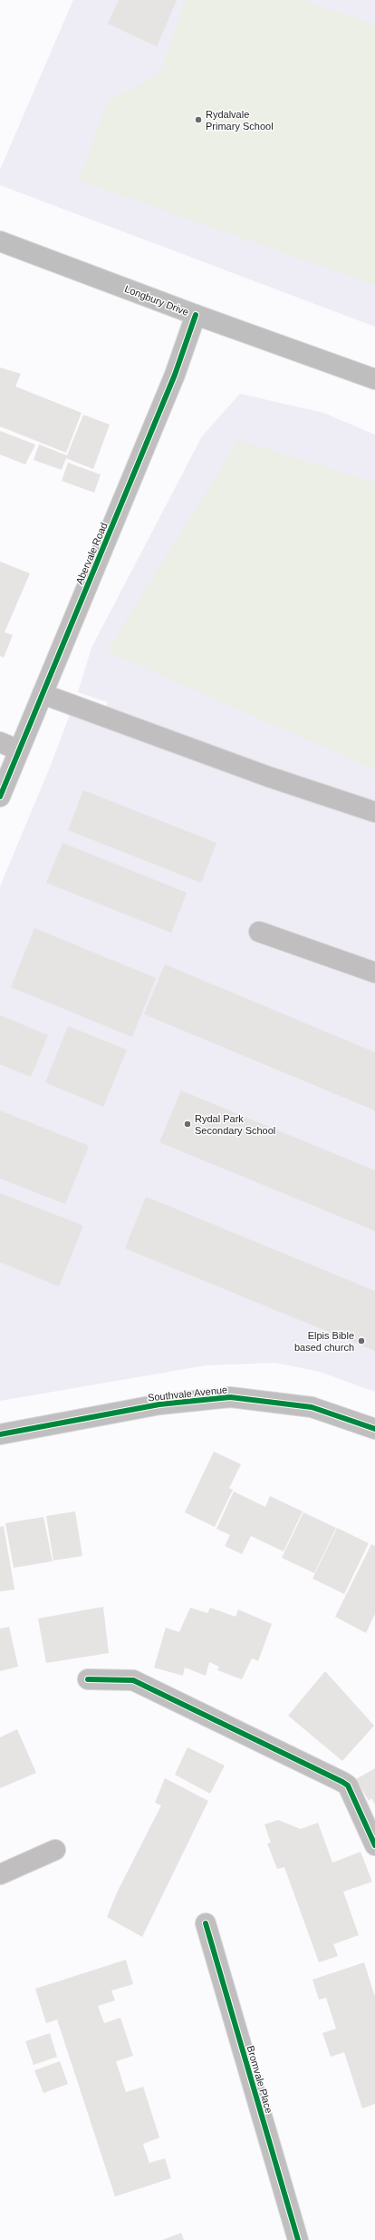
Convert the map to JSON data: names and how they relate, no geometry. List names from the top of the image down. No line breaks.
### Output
{"streets":{"street":["Longbury Drive","Abervale Road","Southvale Avenue","Bromvale Place"]},"crossings":[["Longbury Drive","Abervale Road"]],"places":["Rydalvale Primary School","Rydal Park Secondary School","Elpis Bible based church"]}
